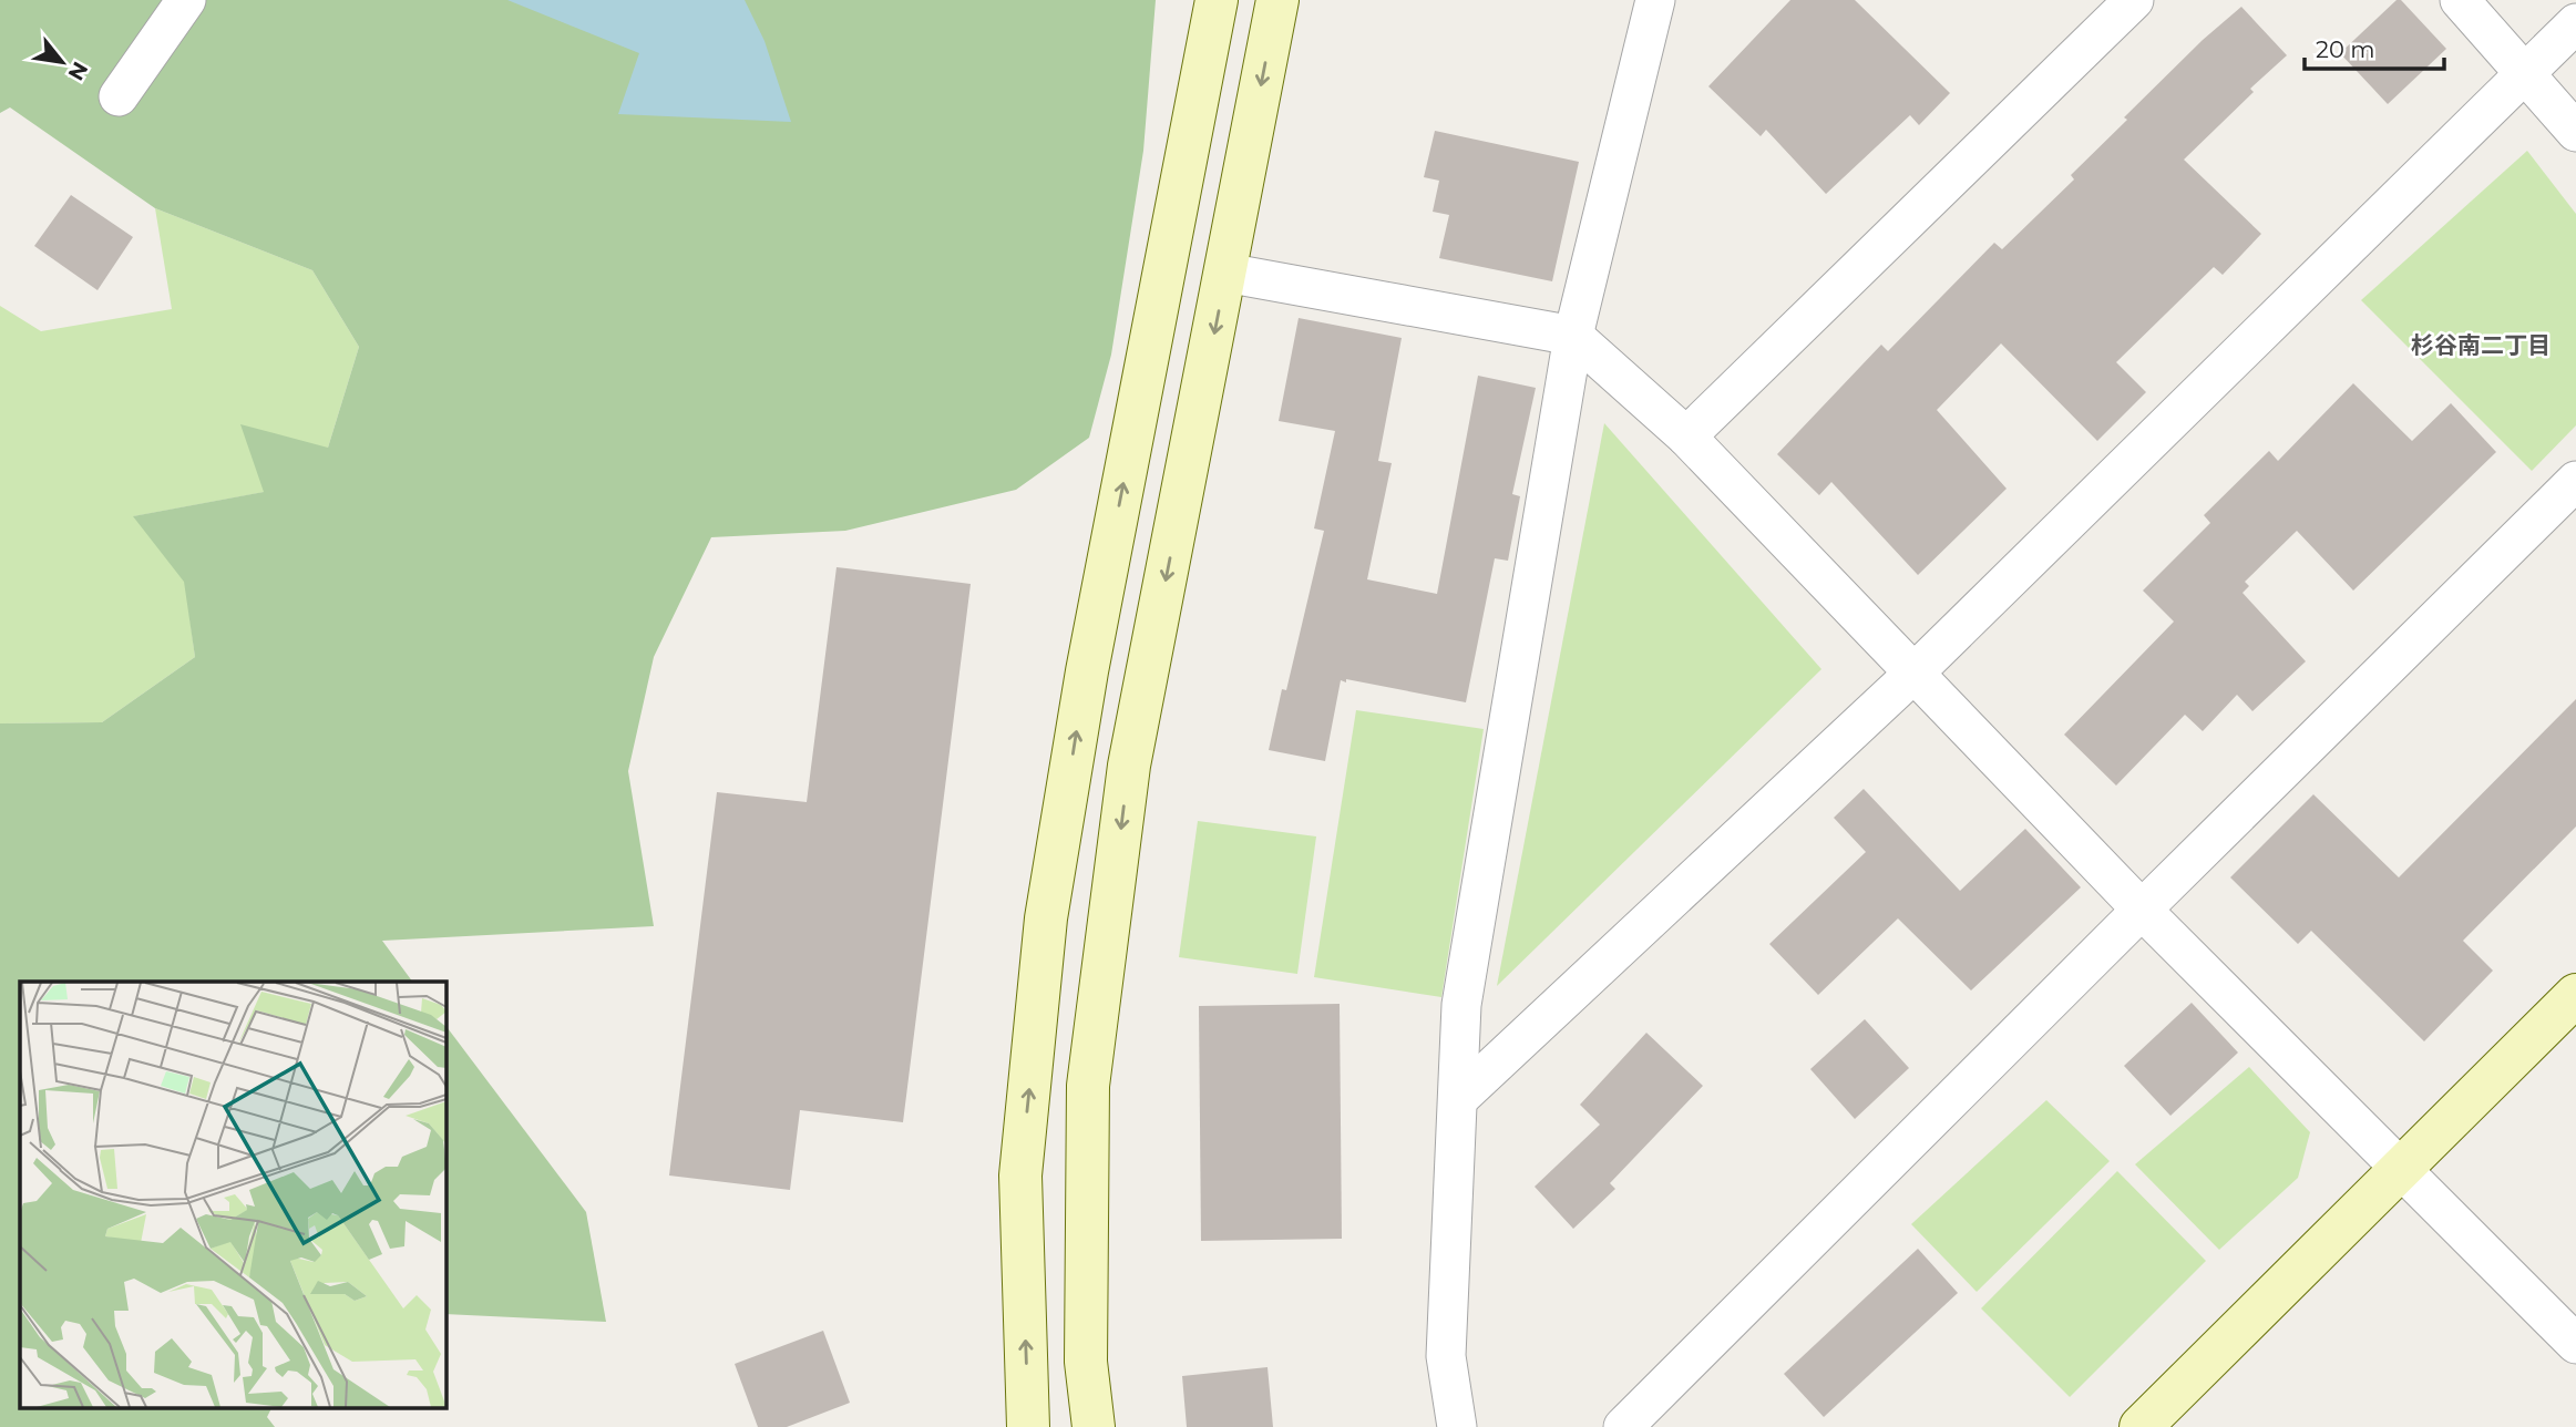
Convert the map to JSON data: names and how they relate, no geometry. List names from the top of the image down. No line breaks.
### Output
{"districts":["杉谷南二丁目"],"scale_bar":"20 m","north":"bottom right"}
